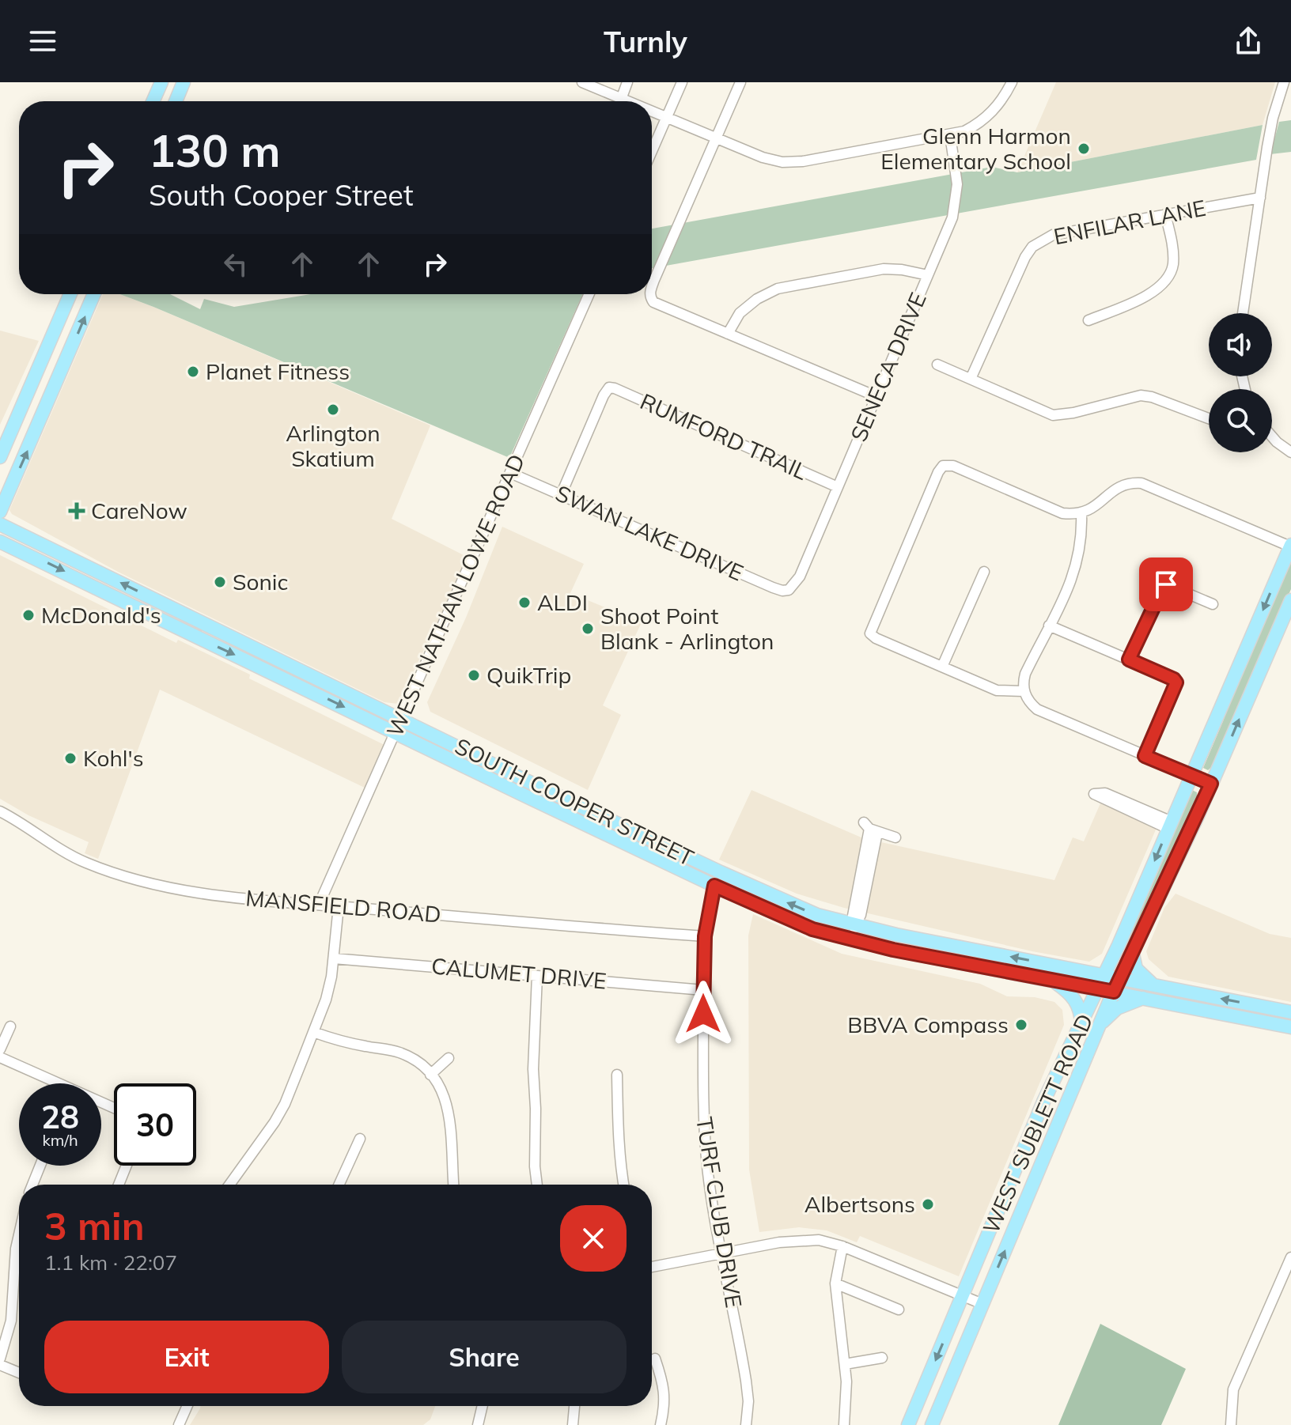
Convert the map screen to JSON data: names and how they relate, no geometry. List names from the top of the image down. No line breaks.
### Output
{"streets":{"main road":["SOUTH COOPER STREET","WEST SUBLETT ROAD"],"street":["ENFILAR LANE","SENECA DRIVE","RUMFORD TRAIL","SWAN LAKE DRIVE","WEST NATHAN LOWE ROAD","MANSFIELD ROAD","CALUMET DRIVE","TURF CLUB DRIVE"]},"crossings":[["SENECA DRIVE","RUMFORD TRAIL"],["SENECA DRIVE","SWAN LAKE DRIVE"],["RUMFORD TRAIL","SWAN LAKE DRIVE"],["SWAN LAKE DRIVE","WEST NATHAN LOWE ROAD"],["WEST NATHAN LOWE ROAD","SOUTH COOPER STREET"],["WEST NATHAN LOWE ROAD","MANSFIELD ROAD"],["SOUTH COOPER STREET","WEST SUBLETT ROAD"],["SOUTH COOPER STREET","TURF CLUB DRIVE"],["MANSFIELD ROAD","TURF CLUB DRIVE"],["CALUMET DRIVE","TURF CLUB DRIVE"]],"places":{"other":["Glenn Harmon Elementary School","Planet Fitness","Arlington Skatium","Sonic","ALDI","McDonald's","Shoot Point Blank - Arlington","QuikTrip","Kohl's","BBVA Compass","Albertsons"],"health":["CareNow"]},"page":{"header":"Turnly","turn":["130 m","South Cooper Street"],"speed":"28 km/h","limit":"30","heading":["3 min","1.1 km · 22:07"],"buttons":["Exit","Share"]}}
